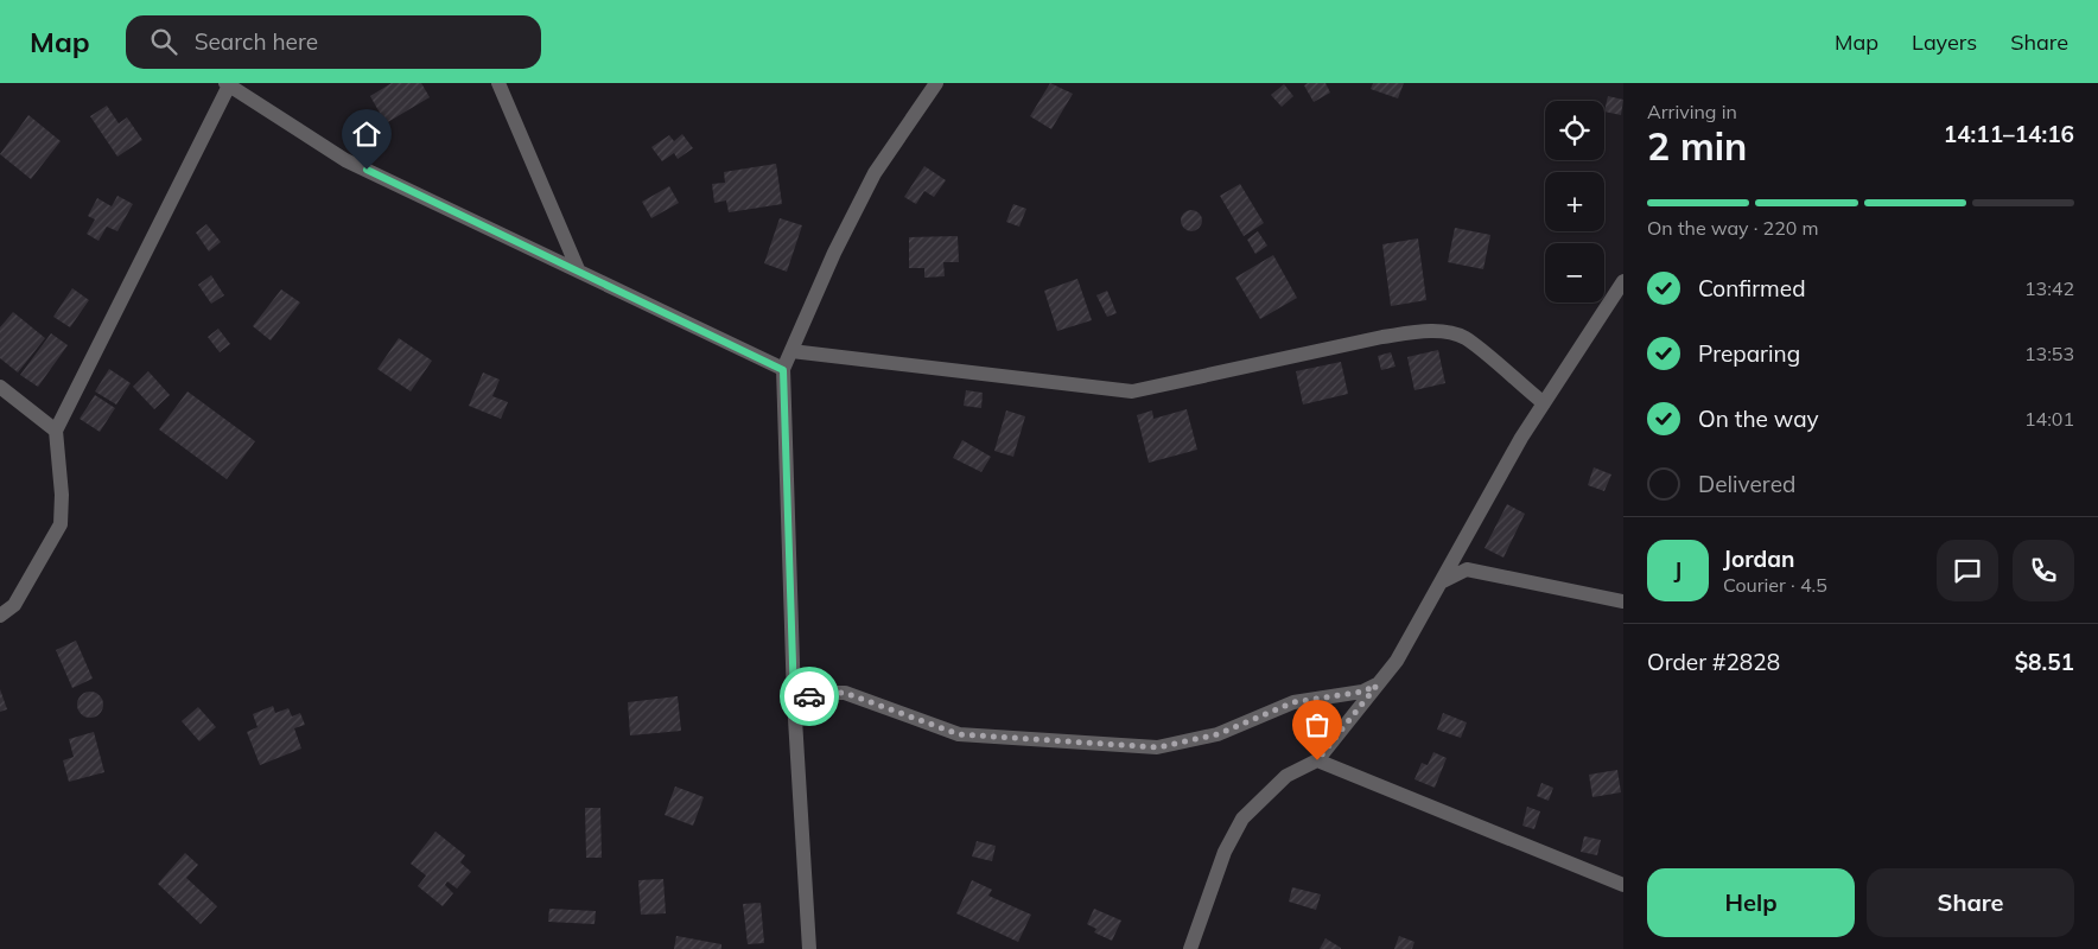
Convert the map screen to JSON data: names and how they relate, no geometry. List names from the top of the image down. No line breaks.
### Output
{"page":{"header":"Map","search":"Search here","nav":["Map","Layers","Share"],"heading":["2 min","Arriving in","14:11–14:16"],"panel":["Jordan","Courier · 4.5","Order #2828","$8.51"],"map_buttons":["+","−"],"bar":"On the way · 220 m","list":[["Confirmed","13:42"],["Preparing","13:53"],["On the way","14:01"],"Delivered"],"round":"J","buttons":["Help","Share"]}}
